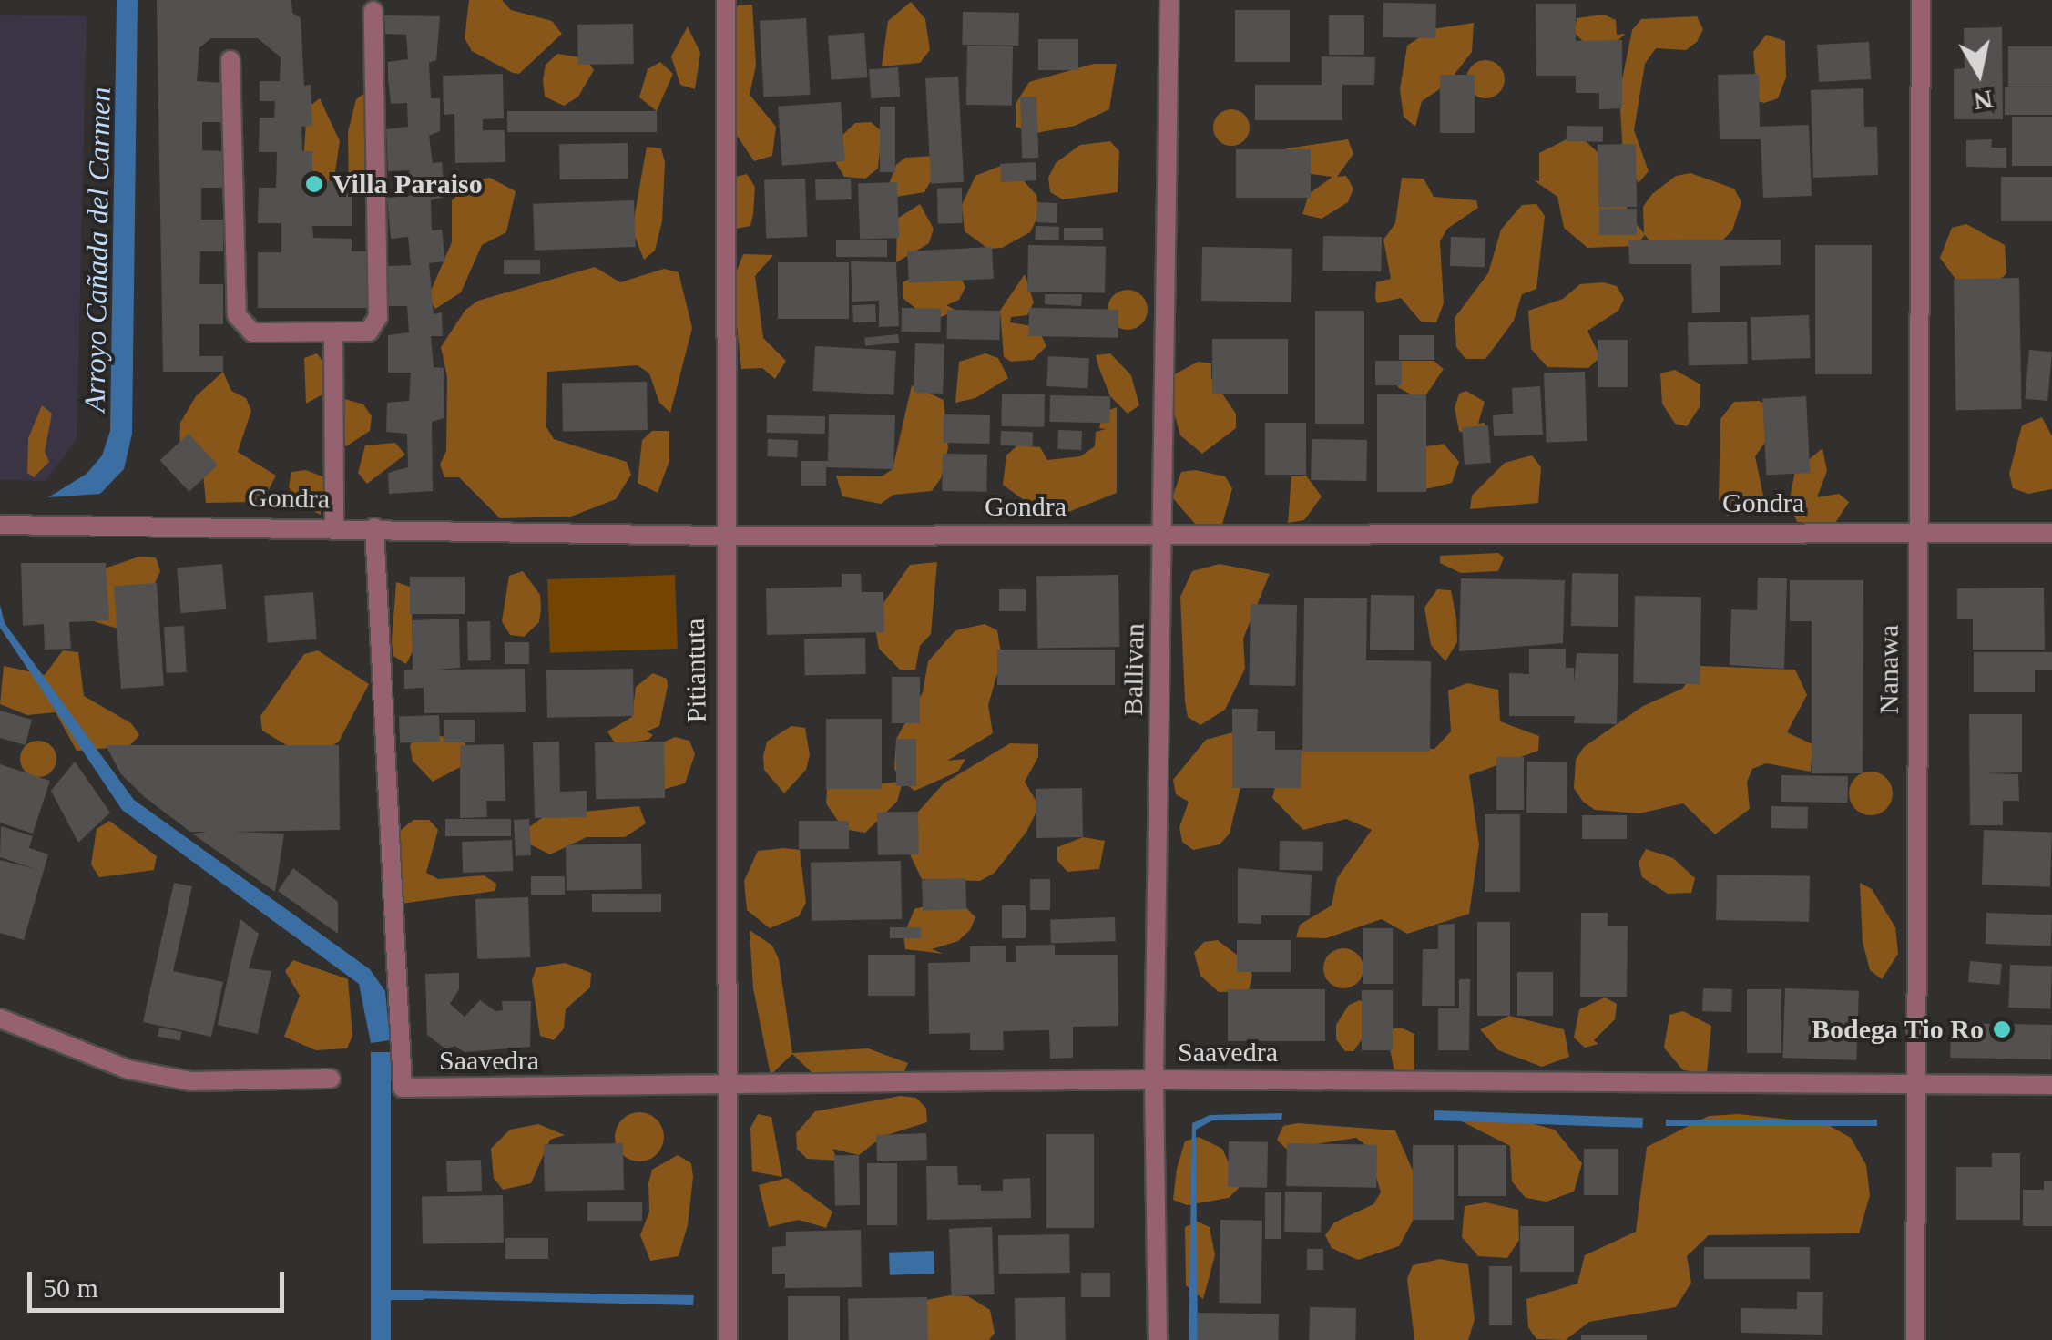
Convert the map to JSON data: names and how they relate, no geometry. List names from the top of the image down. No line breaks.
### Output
{"streets":{"street":["Gondra","Ballivan","Nanawa","Pitiantuta","Saavedra"]},"crossings":[["Gondra","Ballivan"],["Gondra","Nanawa"],["Gondra","Pitiantuta"],["Gondra","Saavedra"],["Ballivan","Saavedra"],["Nanawa","Saavedra"],["Pitiantuta","Saavedra"]],"water":["Arroyo Cañada del Carmen"],"places":["Villa Paraiso","Bodega Tio Ro"],"scale_bar":"50 m","north":"bottom"}
